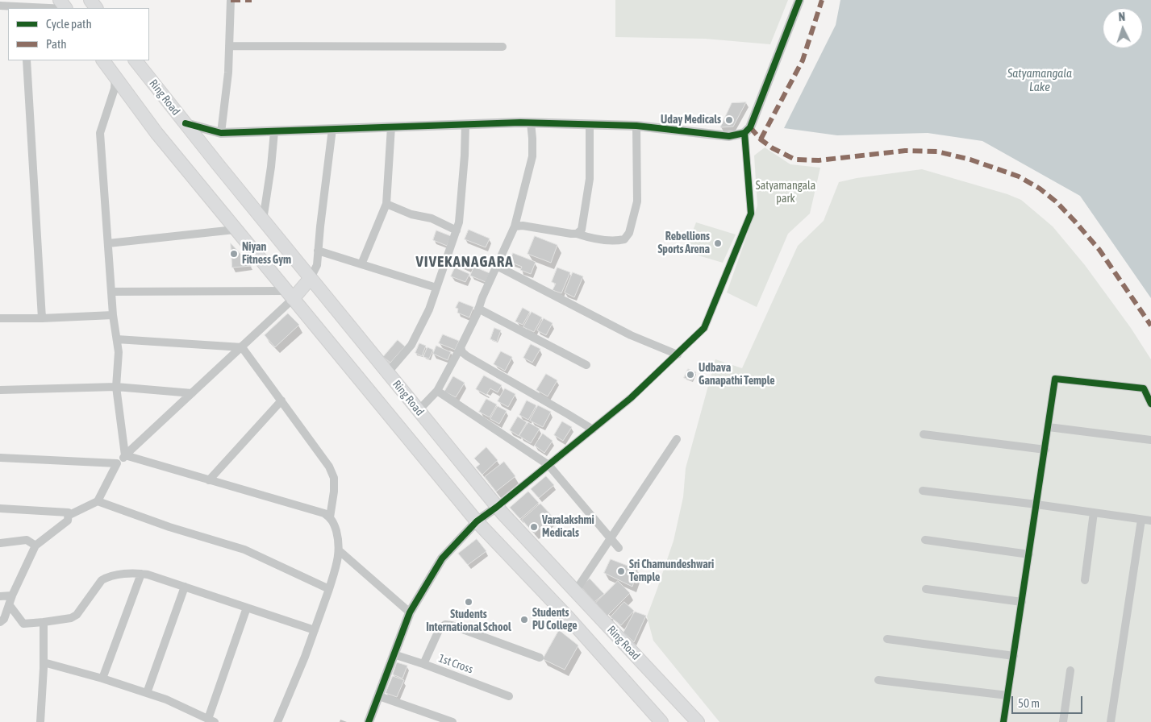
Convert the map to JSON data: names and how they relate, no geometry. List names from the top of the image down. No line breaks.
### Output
{"streets":{"main road":["Ring Road"],"street":["1st Cross"]},"districts":["VIVEKANAGARA"],"water":["Satyamangala Lake"],"parks":["Satyamangala park"],"places":["Uday Medicals","Rebellions Sports Arena","Niyan Fitness Gym","Udbava Ganapathi Temple","Varalakshmi Medicals","Sri Chamundeshwari Temple","Students International School","Students PU College"],"legend":["Cycle path","Path"],"scale_bar":"50 m","north":"top"}
